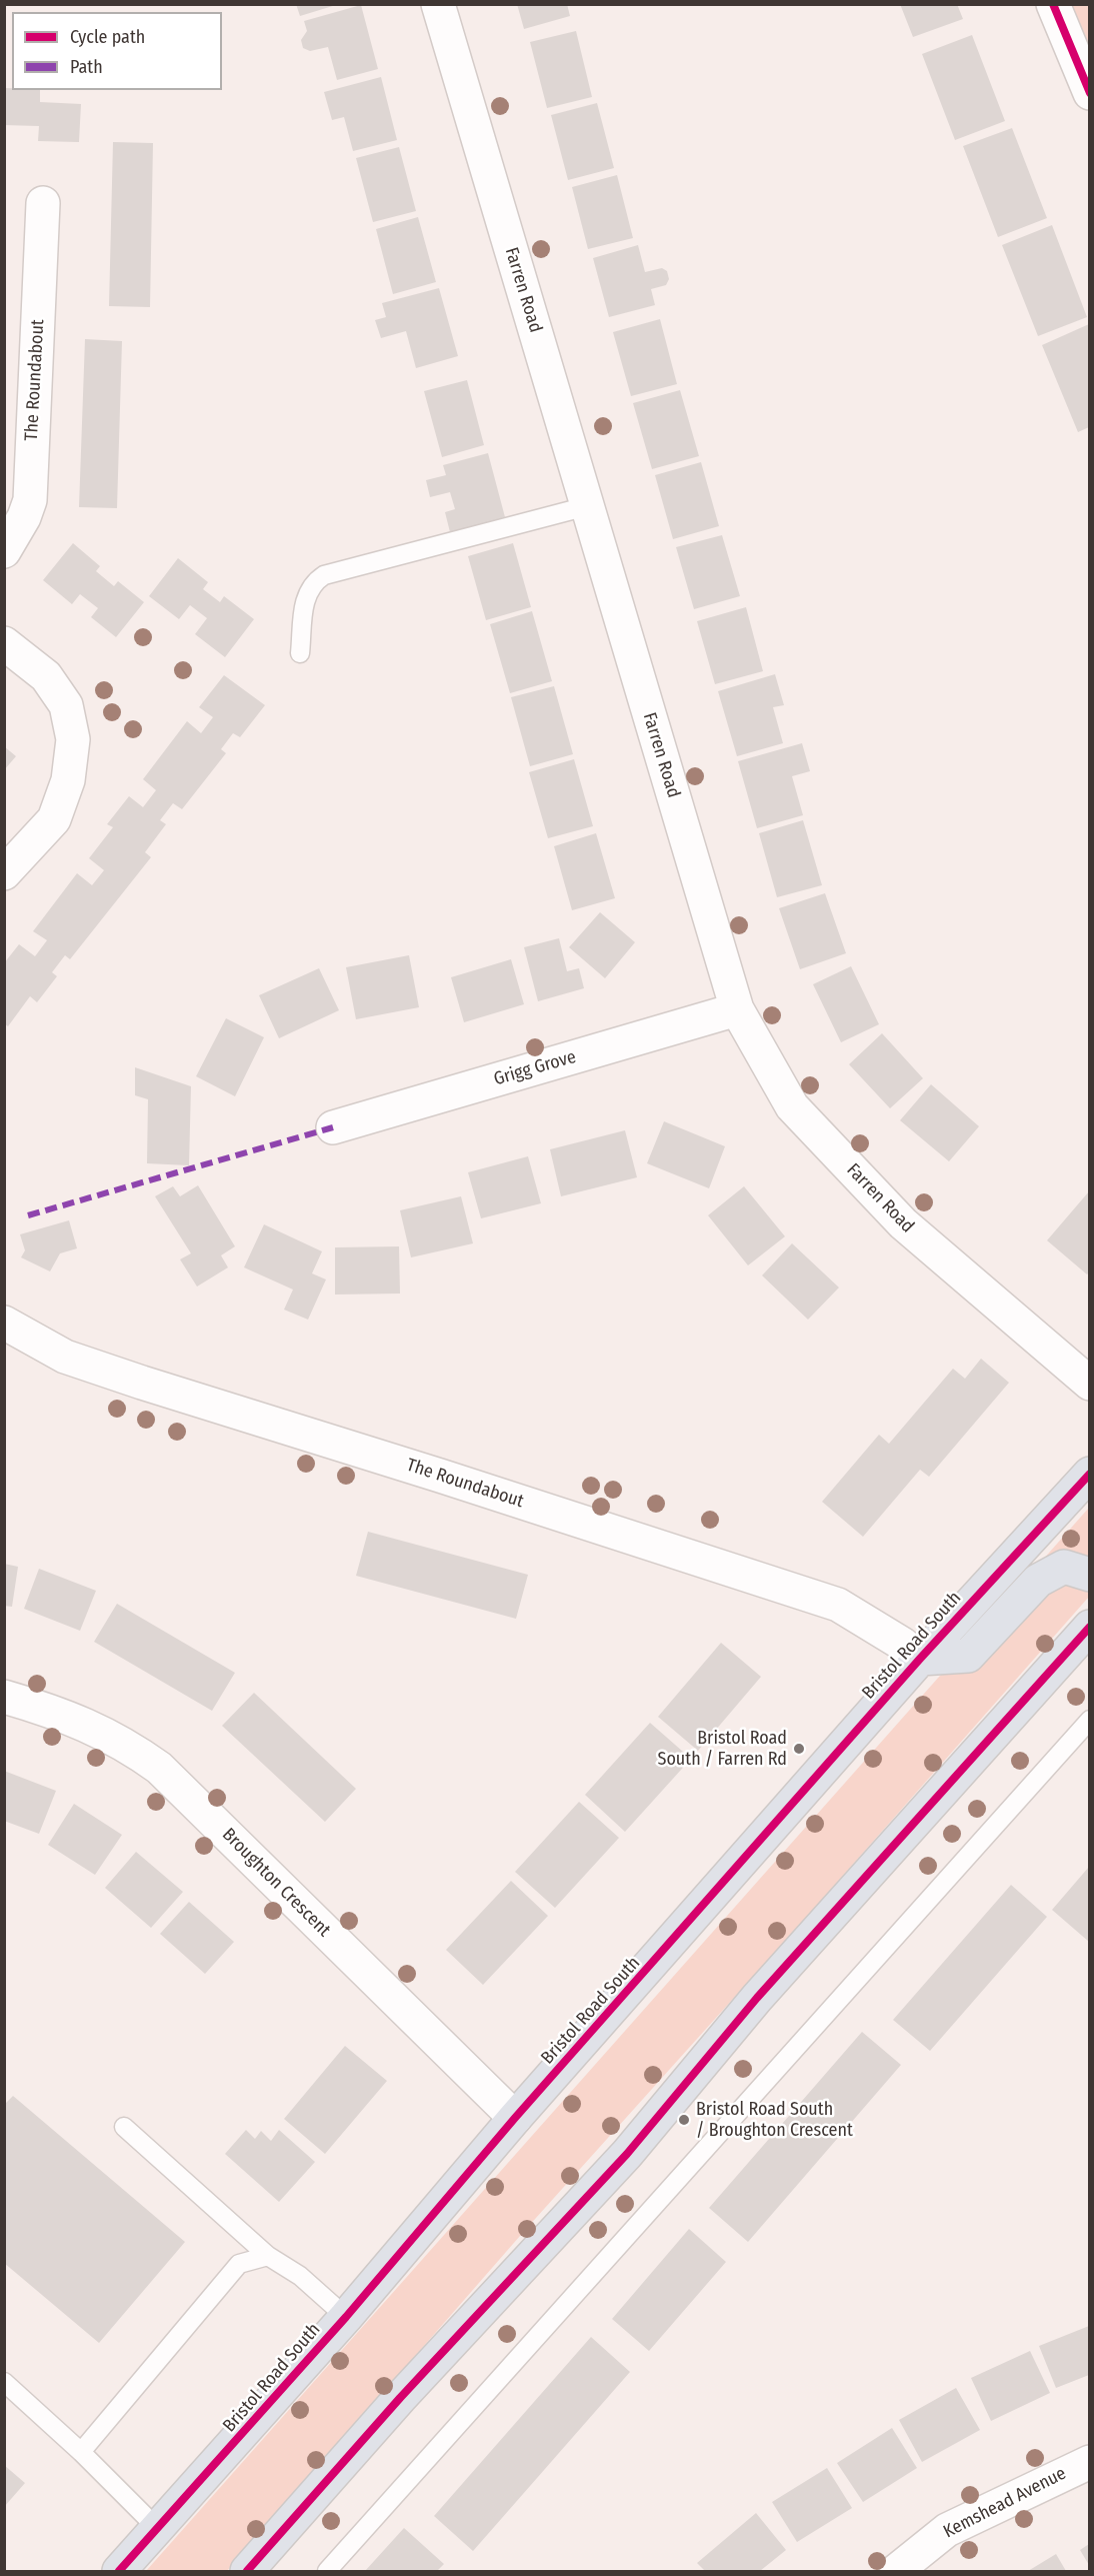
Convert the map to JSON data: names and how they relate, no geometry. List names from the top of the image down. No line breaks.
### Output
{"streets":{"highway":["Bristol Road South"],"street":["Farren Road","The Roundabout","Grigg Grove","Broughton Crescent","Kemshead Avenue"]},"crossings":[["Farren Road","Grigg Grove"],["The Roundabout","Bristol Road South"],["Bristol Road South","Broughton Crescent"]],"places":["Bristol Road South / Farren Rd","Bristol Road South / Broughton Crescent"],"legend":["Cycle path","Path"]}
